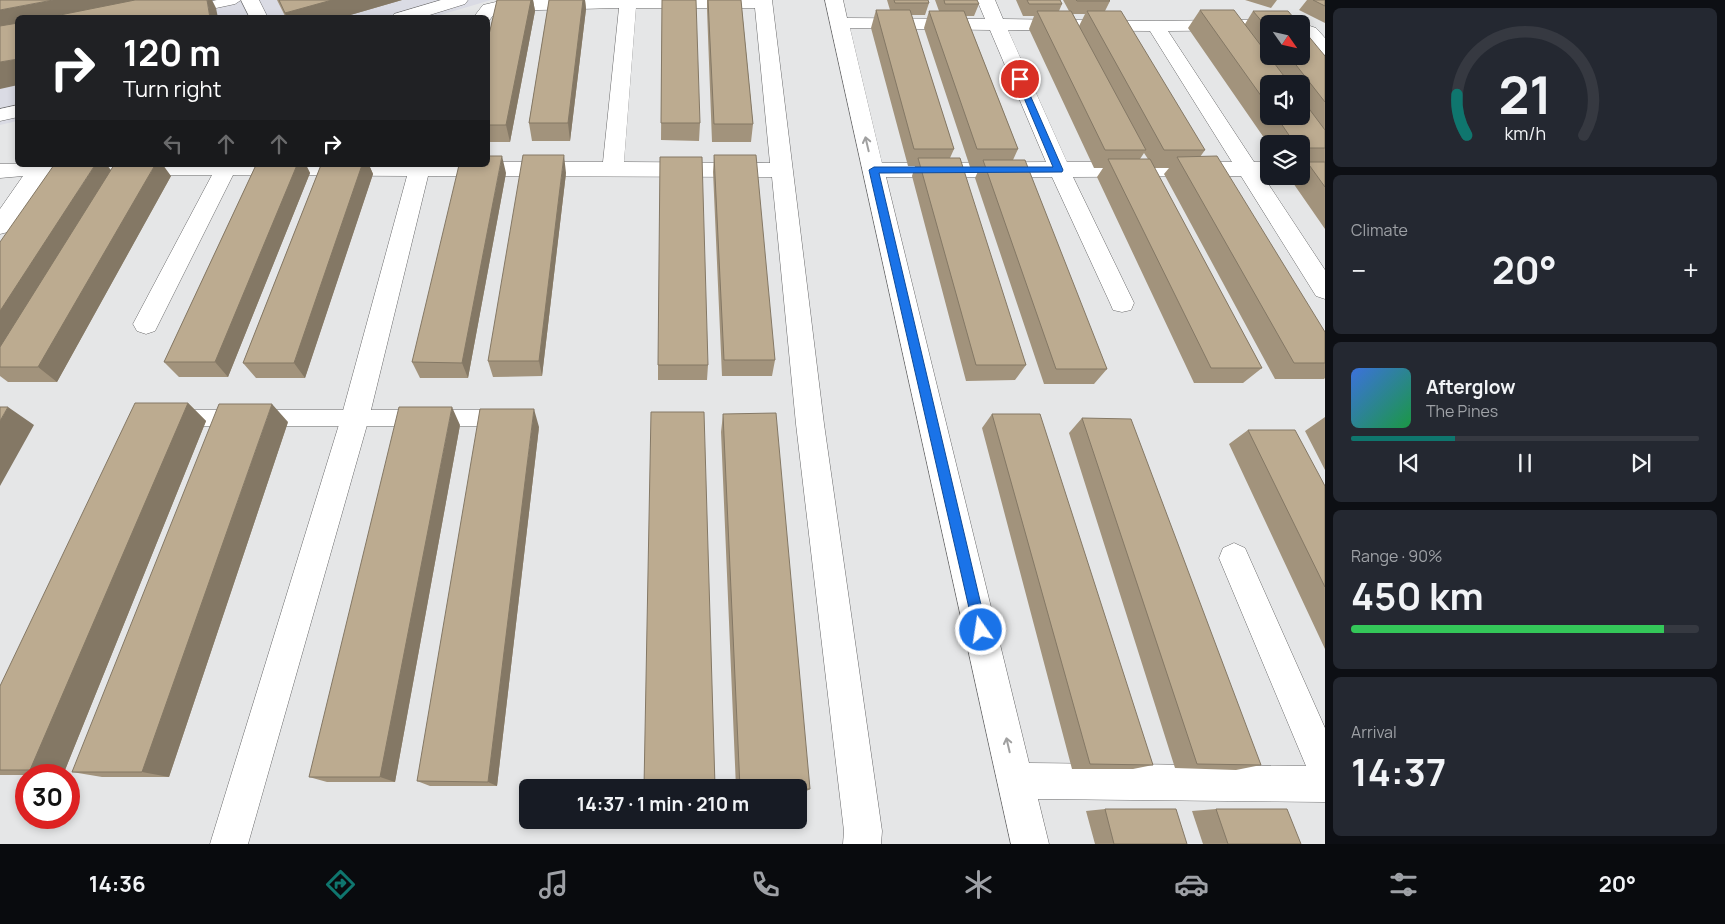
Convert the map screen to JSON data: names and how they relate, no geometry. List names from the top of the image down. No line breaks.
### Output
{"north":"bottom right","page":{"turn":["120 m","Turn right"],"tile":["Climate",["Range · 90%","450 km"],["Arrival","14:37"]],"heat":["−","20°","+"],"song":["Afterglow","The Pines"],"limit":"30","trip":"14:37 · 1 min · 210 m","tabs":["14:36","20°"],"gauge":["21","km/h"]}}
